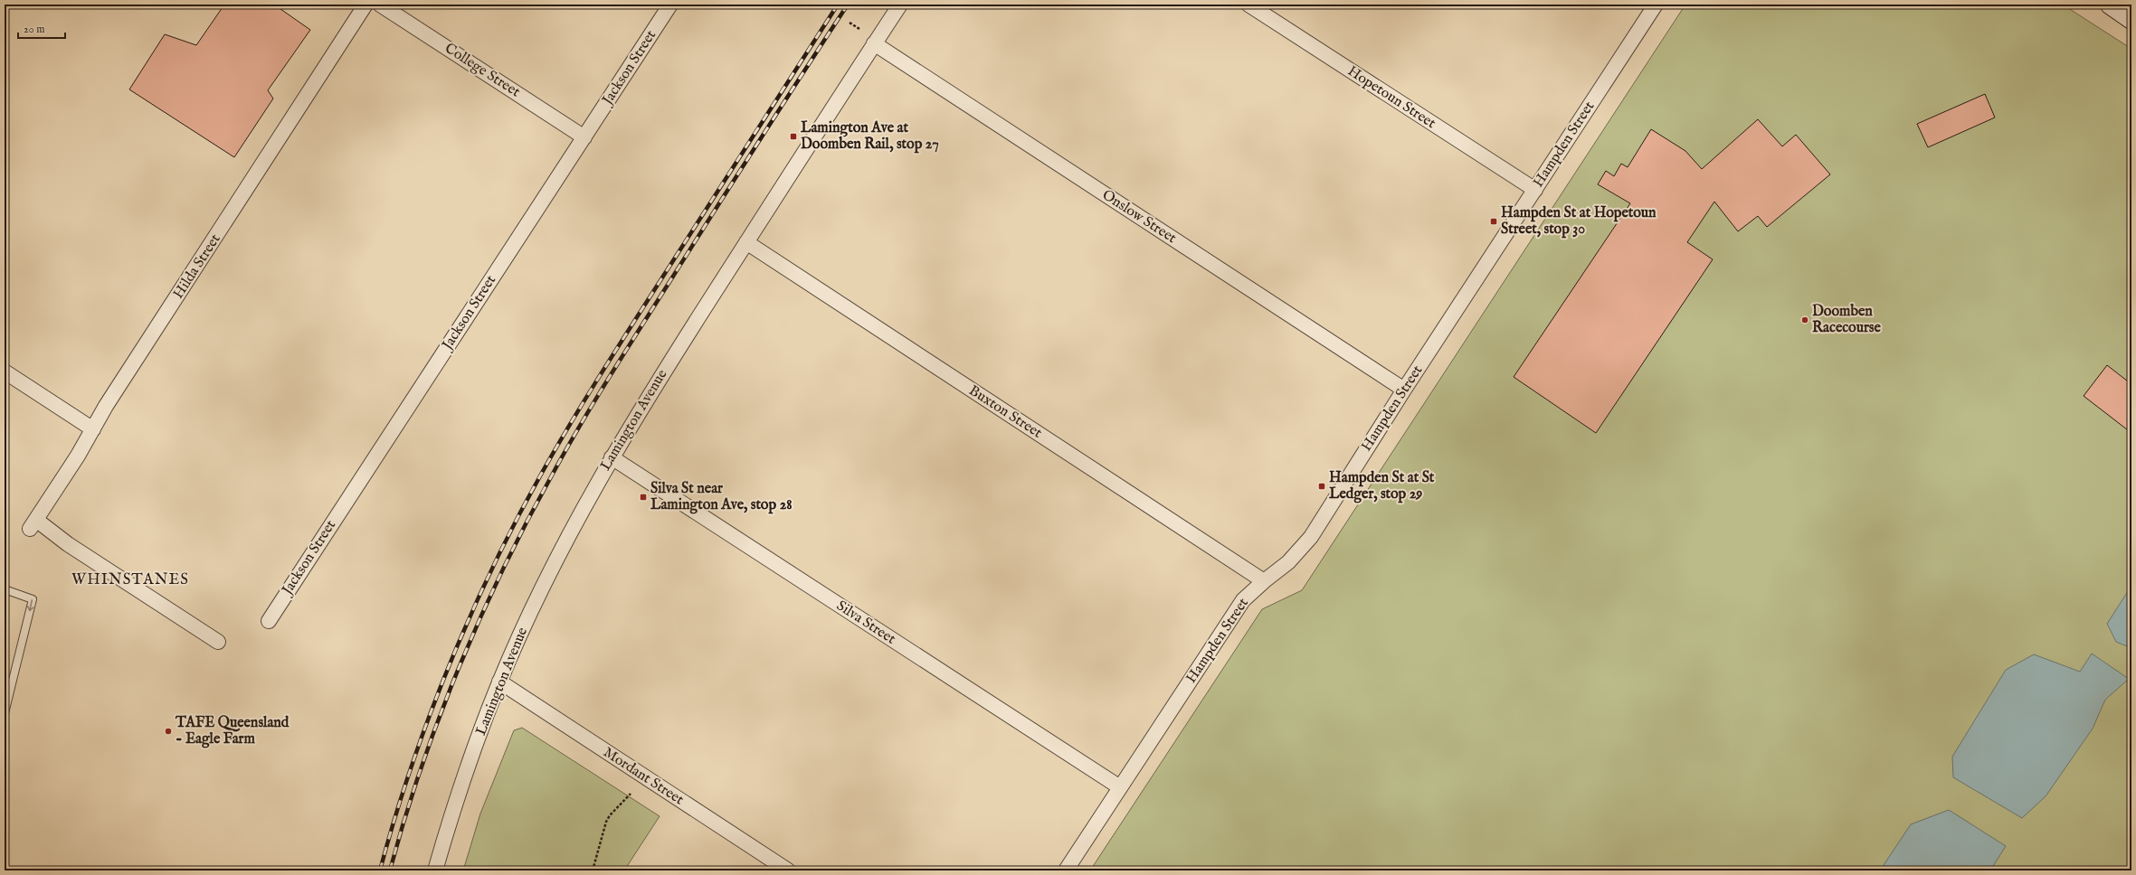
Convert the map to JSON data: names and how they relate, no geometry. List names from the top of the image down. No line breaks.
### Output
{"streets":{"street":["Jackson Street","College Street","Hopetoun Street","Hampden Street","Onslow Street","Hilda Street","Buxton Street","Lamington Avenue","Silva Street","Mordant Street"]},"crossings":[["Jackson Street","College Street"],["Hopetoun Street","Hampden Street"],["Hampden Street","Onslow Street"],["Hampden Street","Buxton Street"],["Hampden Street","Silva Street"],["Onslow Street","Lamington Avenue"],["Buxton Street","Lamington Avenue"],["Lamington Avenue","Silva Street"],["Lamington Avenue","Mordant Street"]],"districts":["WHINSTANES"],"places":{"transit":["Lamington Ave at Doomben Rail, stop 27","Hampden St at Hopetoun Street, stop 30","Hampden St at St Ledger, stop 29","Silva St near Lamington Ave, stop 28"],"other":["Doomben Racecourse","TAFE Queensland - Eagle Farm"]},"scale_bar":"20 m"}
